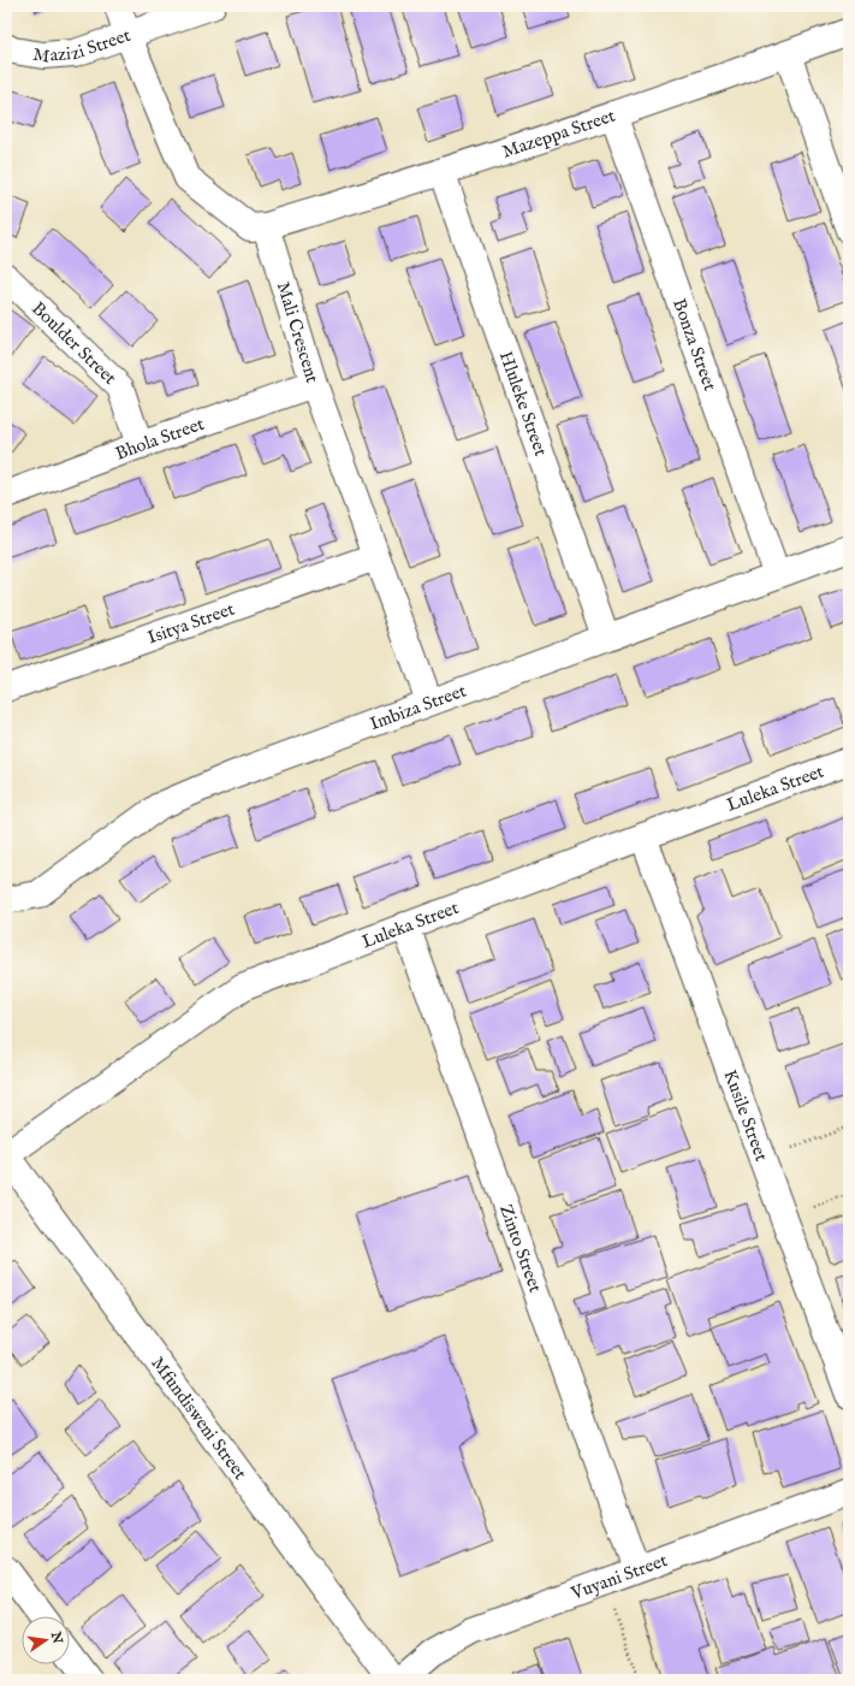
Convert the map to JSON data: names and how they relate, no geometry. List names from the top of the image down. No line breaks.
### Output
{"streets":{"street":["Mazizi Street","Mazeppa Street","Mali Crescent","Boulder Street","Bonza Street","Hluleke Street","Bhola Street","Isitya Street","Imbiza Street","Luleka Street","Kusile Street","Zinto Street","Mfundisweni Street","Vuyani Street"]},"crossings":[["Mazeppa Street","Mali Crescent"],["Mazeppa Street","Bonza Street"],["Mazeppa Street","Hluleke Street"],["Mali Crescent","Bhola Street"],["Mali Crescent","Isitya Street"],["Mali Crescent","Imbiza Street"],["Boulder Street","Bhola Street"],["Bonza Street","Imbiza Street"],["Hluleke Street","Imbiza Street"],["Luleka Street","Kusile Street"],["Luleka Street","Zinto Street"],["Luleka Street","Mfundisweni Street"],["Zinto Street","Vuyani Street"]],"north":"right"}
